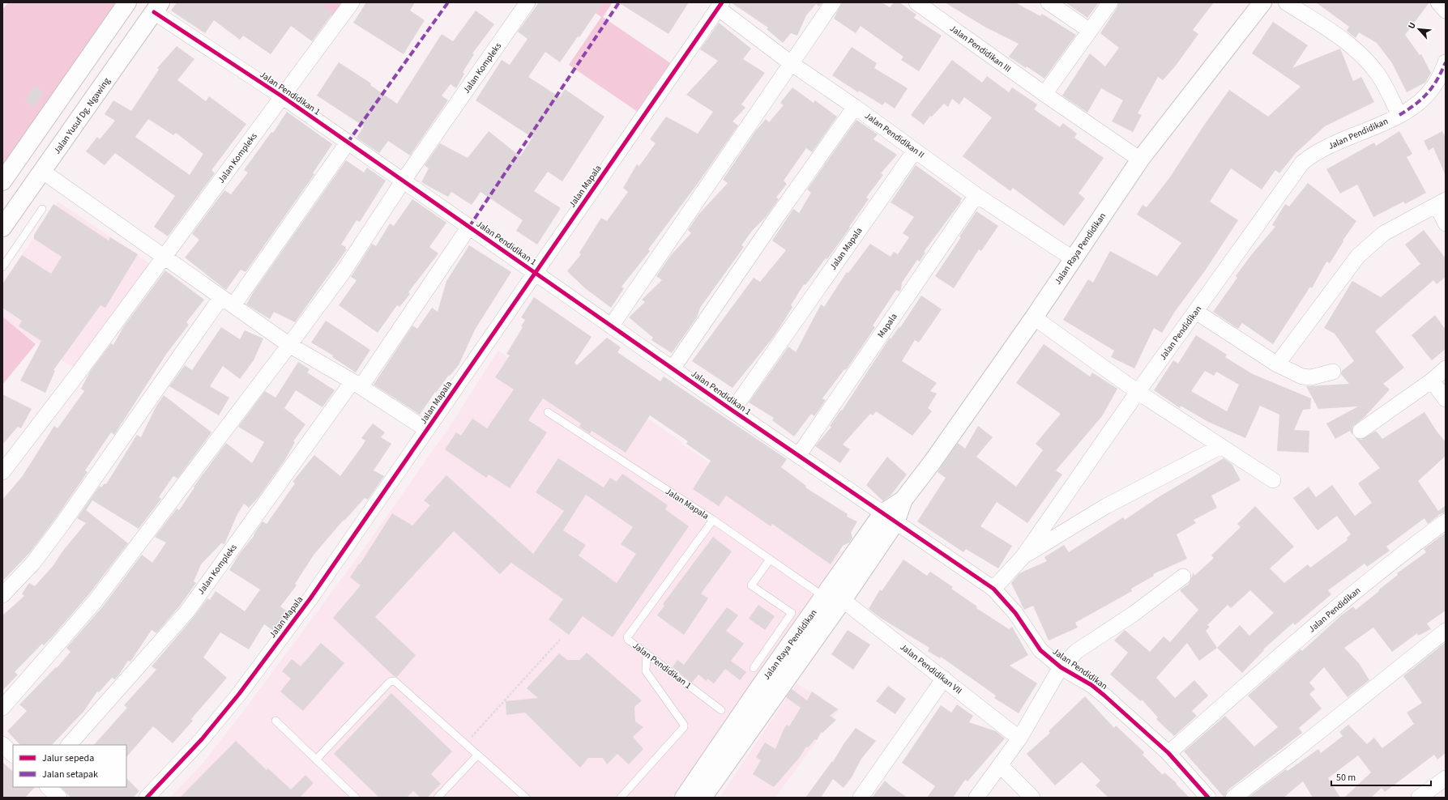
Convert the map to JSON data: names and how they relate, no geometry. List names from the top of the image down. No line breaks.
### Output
{"streets":{"street":["Jalan Pendidikan III","Jalan Kompleks","Jalan Pendidikan 1","Jalan Yusuf Dg. Ngawing","Jalan Pendidikan","Jalan Pendidikan II","Jalan Mapala","Jalan Raya Pendidikan","Mapala","Jalan Pendidikan VII"]},"crossings":[["Jalan Pendidikan III","Jalan Raya Pendidikan"],["Jalan Kompleks","Jalan Pendidikan 1"],["Jalan Pendidikan 1","Jalan Yusuf Dg. Ngawing"],["Jalan Pendidikan 1","Jalan Pendidikan"],["Jalan Pendidikan 1","Jalan Mapala"],["Jalan Pendidikan 1","Jalan Raya Pendidikan"],["Jalan Pendidikan 1","Mapala"],["Jalan Pendidikan","Jalan Raya Pendidikan"],["Jalan Pendidikan","Jalan Pendidikan VII"],["Jalan Pendidikan II","Jalan Mapala"],["Jalan Pendidikan II","Jalan Raya Pendidikan"],["Jalan Pendidikan II","Mapala"],["Jalan Mapala","Jalan Raya Pendidikan"],["Jalan Raya Pendidikan","Jalan Pendidikan VII"]],"legend":["Jalur sepeda","Jalan setapak"],"scale_bar":"50 m","north":"top left"}
